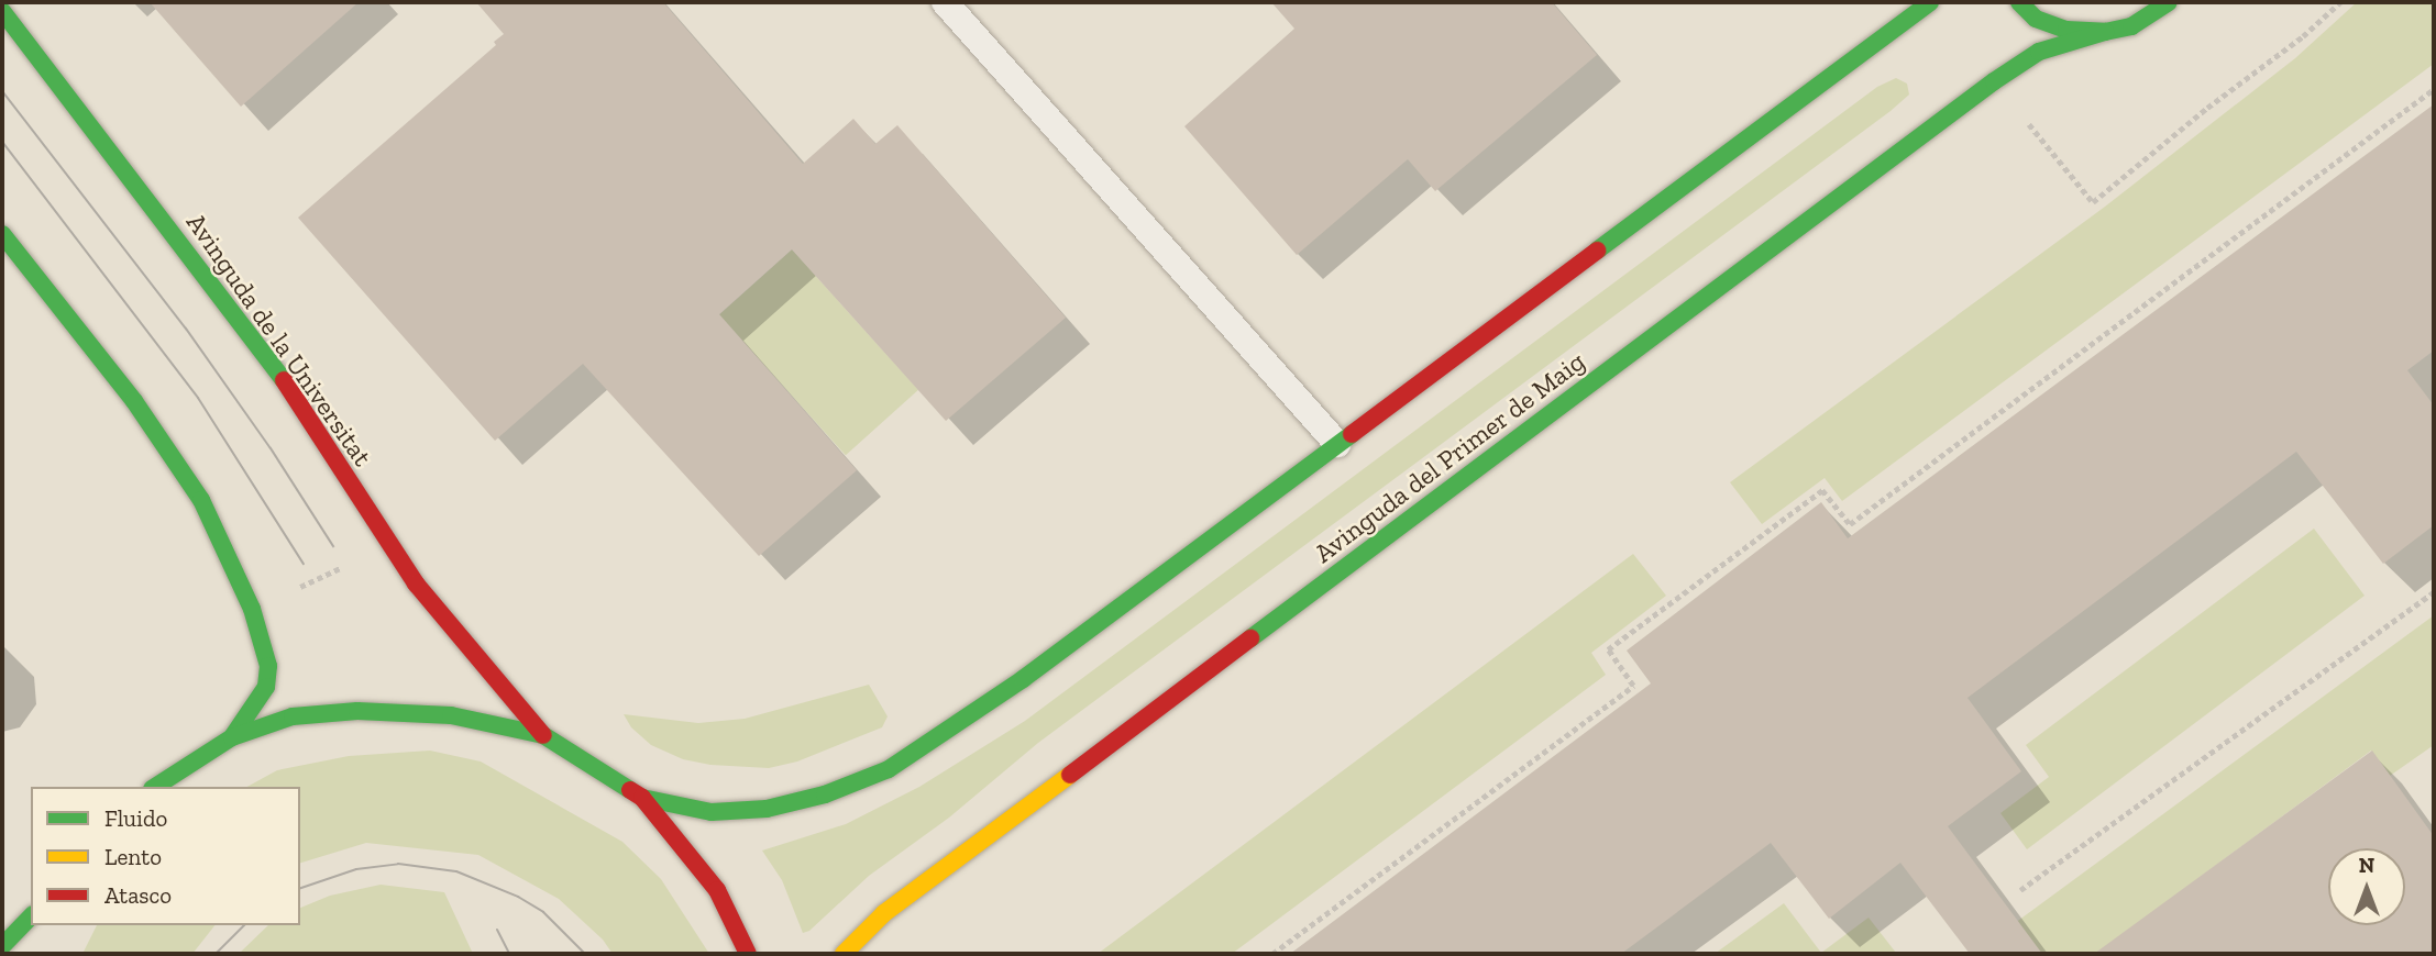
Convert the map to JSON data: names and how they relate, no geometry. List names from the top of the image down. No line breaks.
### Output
{"streets":{"main road":["Avinguda de la Universitat","Avinguda del Primer de Maig"]},"legend":["Fluido","Lento","Atasco"],"north":"top"}
